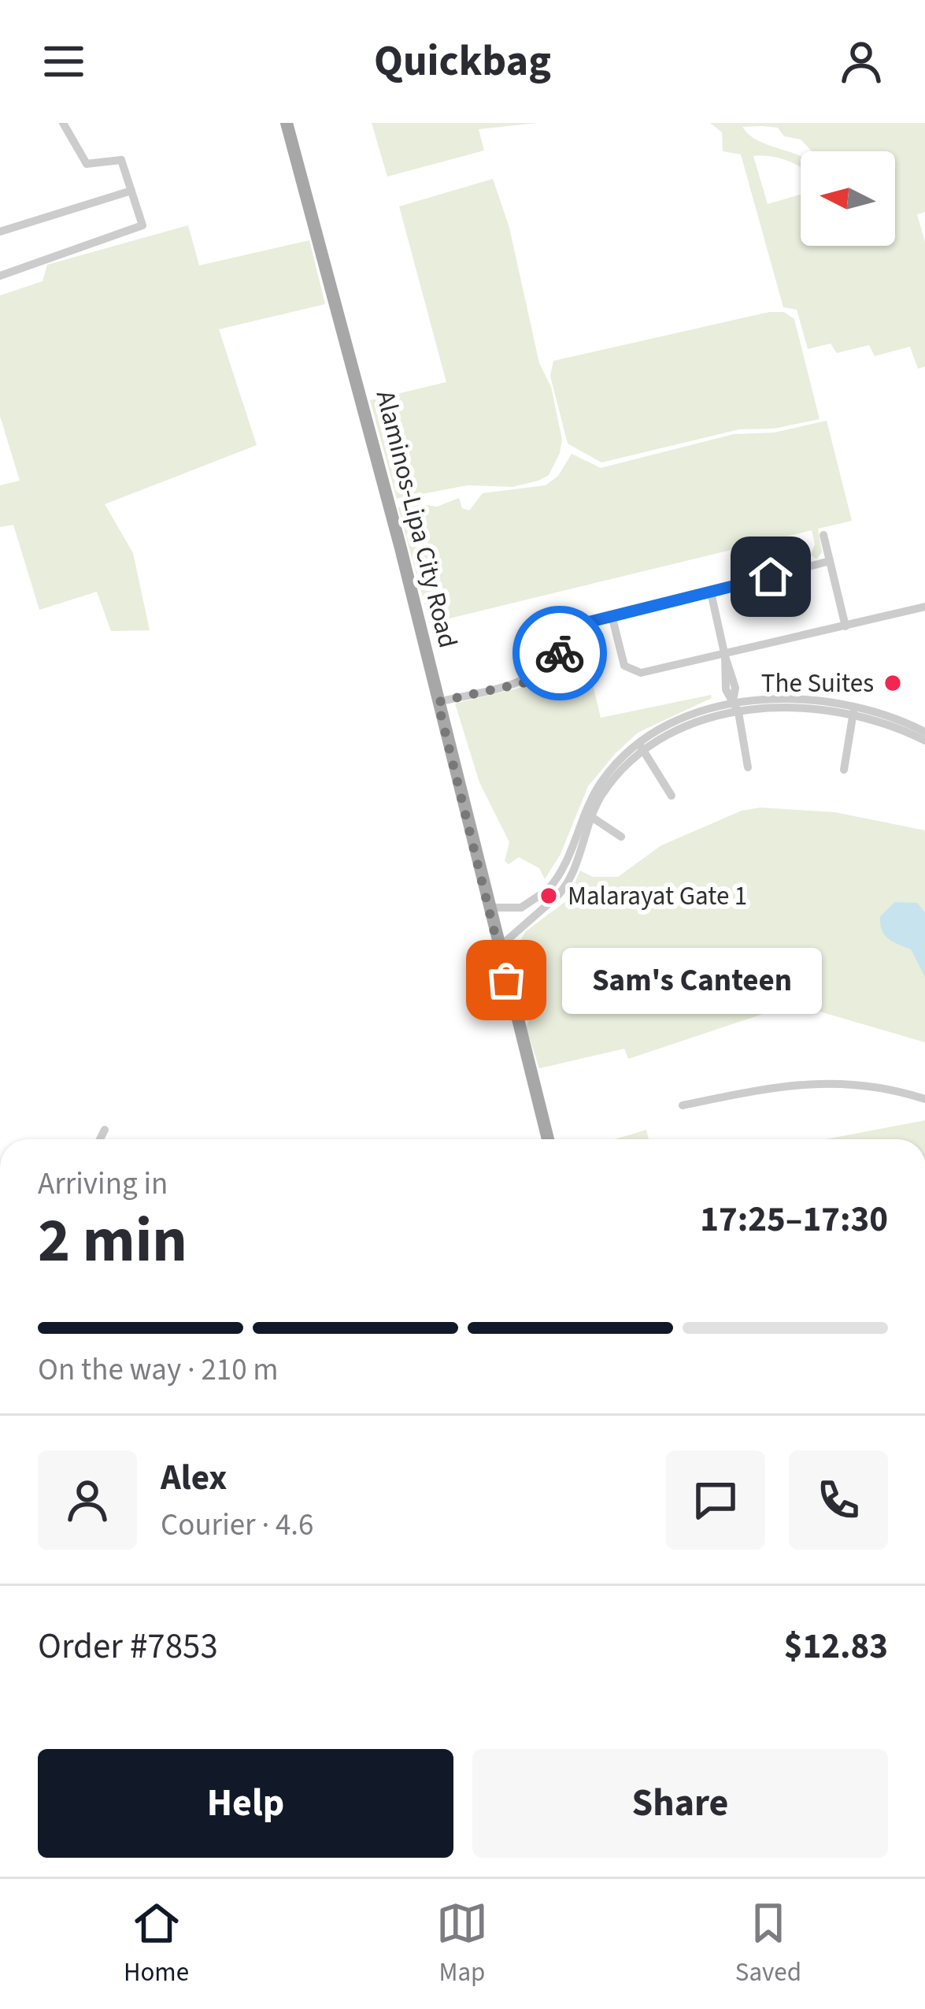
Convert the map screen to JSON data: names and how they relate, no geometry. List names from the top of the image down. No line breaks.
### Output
{"streets":{"main road":["Alaminos-Lipa City Road"]},"places":["The Suites","Malarayat Gate 1","Sam's Canteen"],"north":"left","page":{"header":"Quickbag","bubble":"Sam's Canteen","heading":["2 min","Arriving in","17:25–17:30"],"panel":["Alex","Courier · 4.6","Order #7853","$12.83"],"bar":"On the way · 210 m","buttons":["Help","Share"],"tabs":["Home","Map","Saved"]}}
